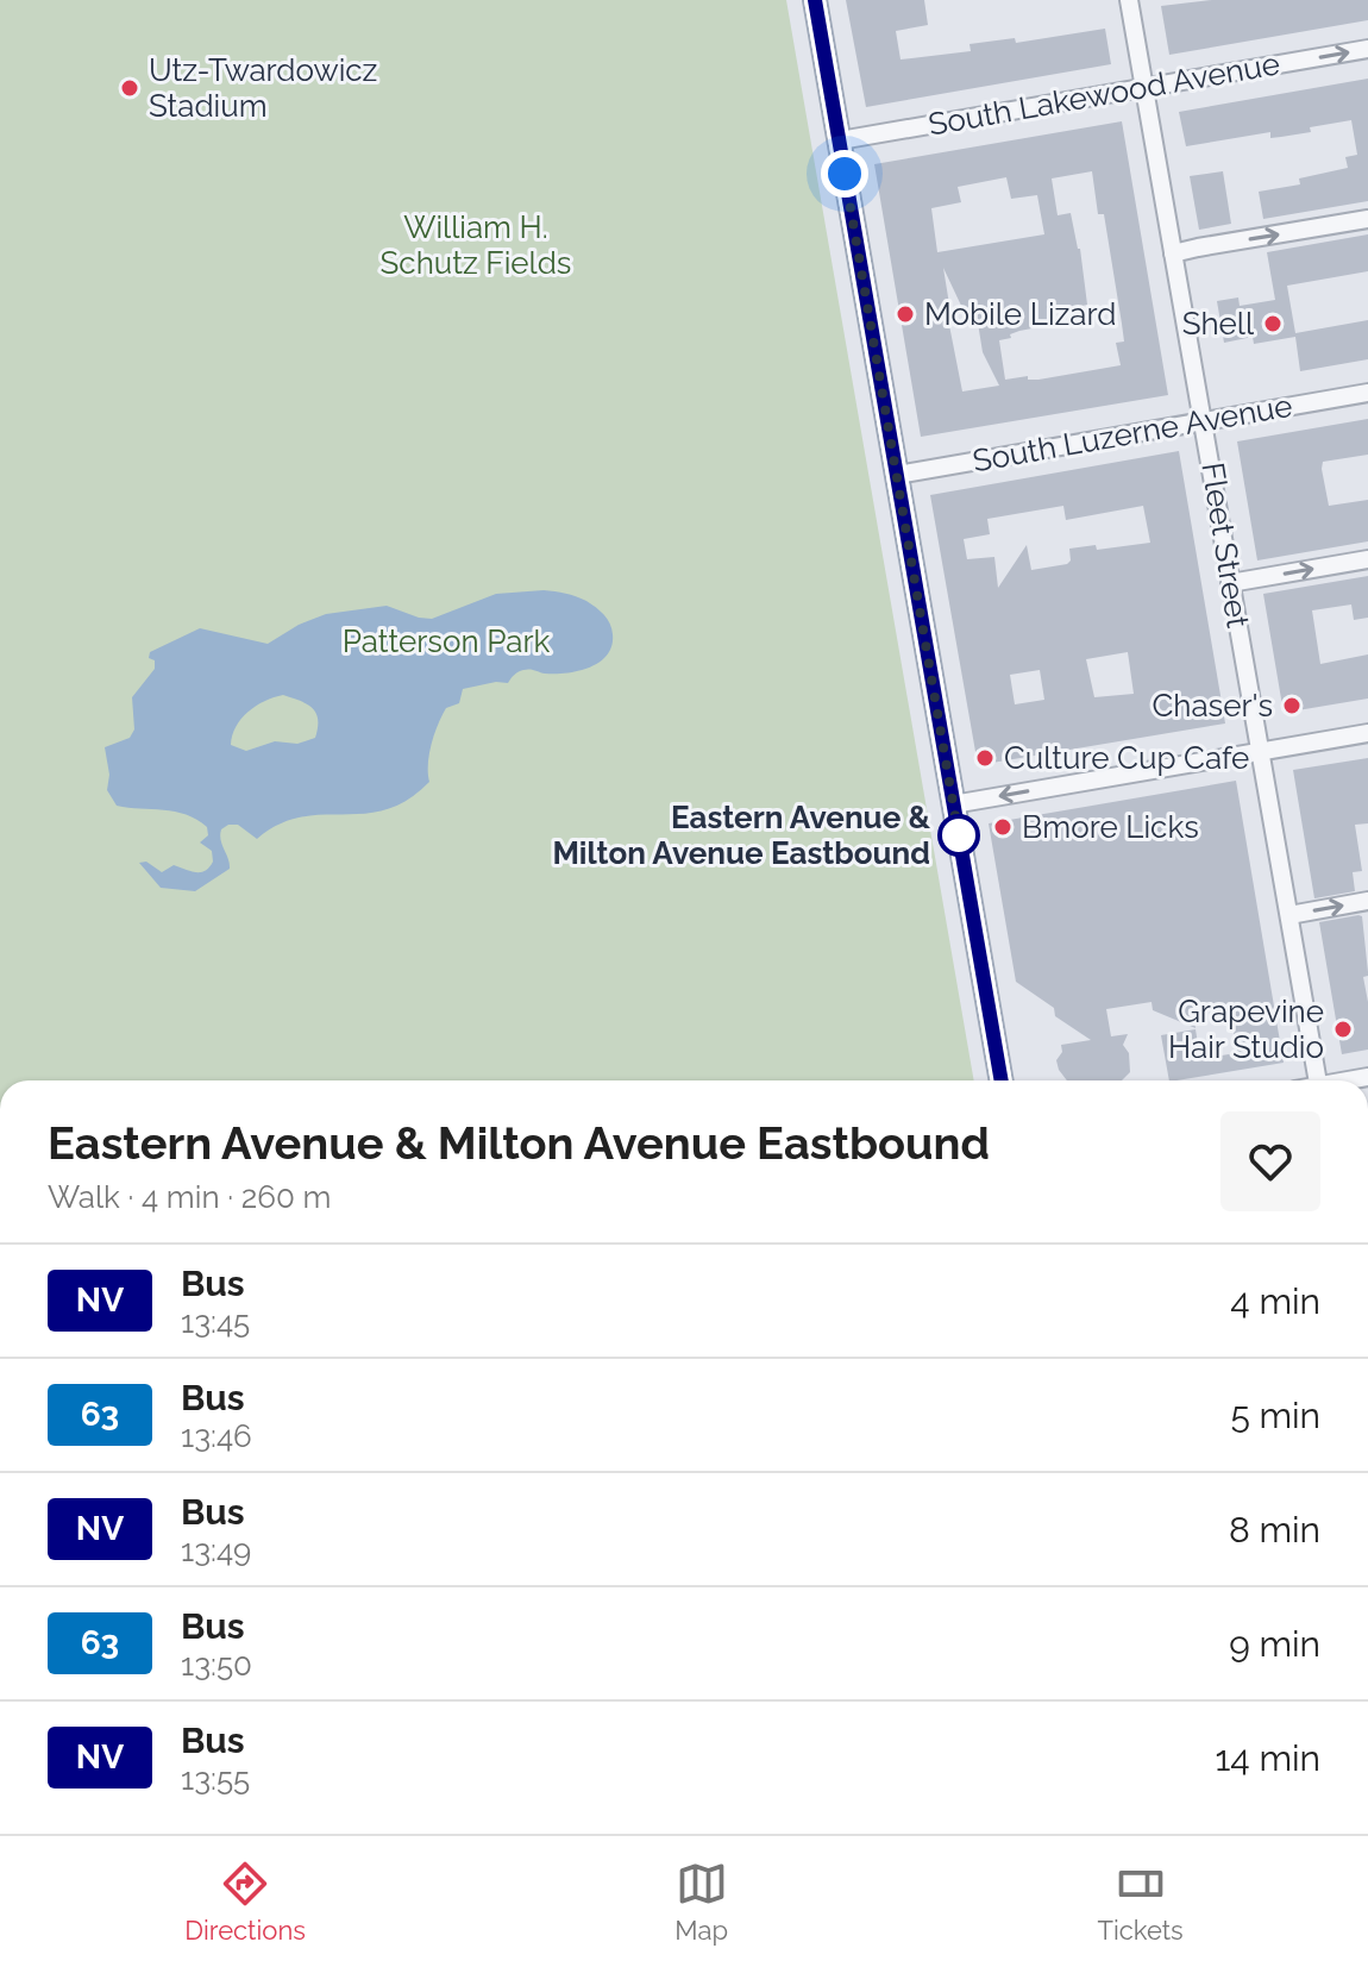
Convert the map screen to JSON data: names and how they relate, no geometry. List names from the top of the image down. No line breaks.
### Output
{"streets":{"street":["South Lakewood Avenue","South Luzerne Avenue","Fleet Street"]},"crossings":[["South Lakewood Avenue","Fleet Street"],["South Luzerne Avenue","Fleet Street"]],"one_way":["South Lakewood Avenue"],"parks":["William H. Schutz Fields","Patterson Park"],"places":["Utz-Twardowicz Stadium","Mobile Lizard","Shell","Chaser's","Culture Cup Cafe","Bmore Licks","Eastern Avenue & Milton Avenue Eastbound","Grapevine Hair Studio"],"lines":["bus line NV"],"page":{"heading":["Eastern Avenue & Milton Avenue Eastbound","Walk · 4 min · 260 m"],"list":[{"mark":"NV","name":"Bus","note":"13:45","value":"4 min"},{"mark":"63","name":"Bus","note":"13:46","value":"5 min"},{"mark":"NV","name":"Bus","note":"13:49","value":"8 min"},{"mark":"63","name":"Bus","note":"13:50","value":"9 min"},{"mark":"NV","name":"Bus","note":"13:55","value":"14 min"}],"tabs":["Directions","Map","Tickets"]}}
